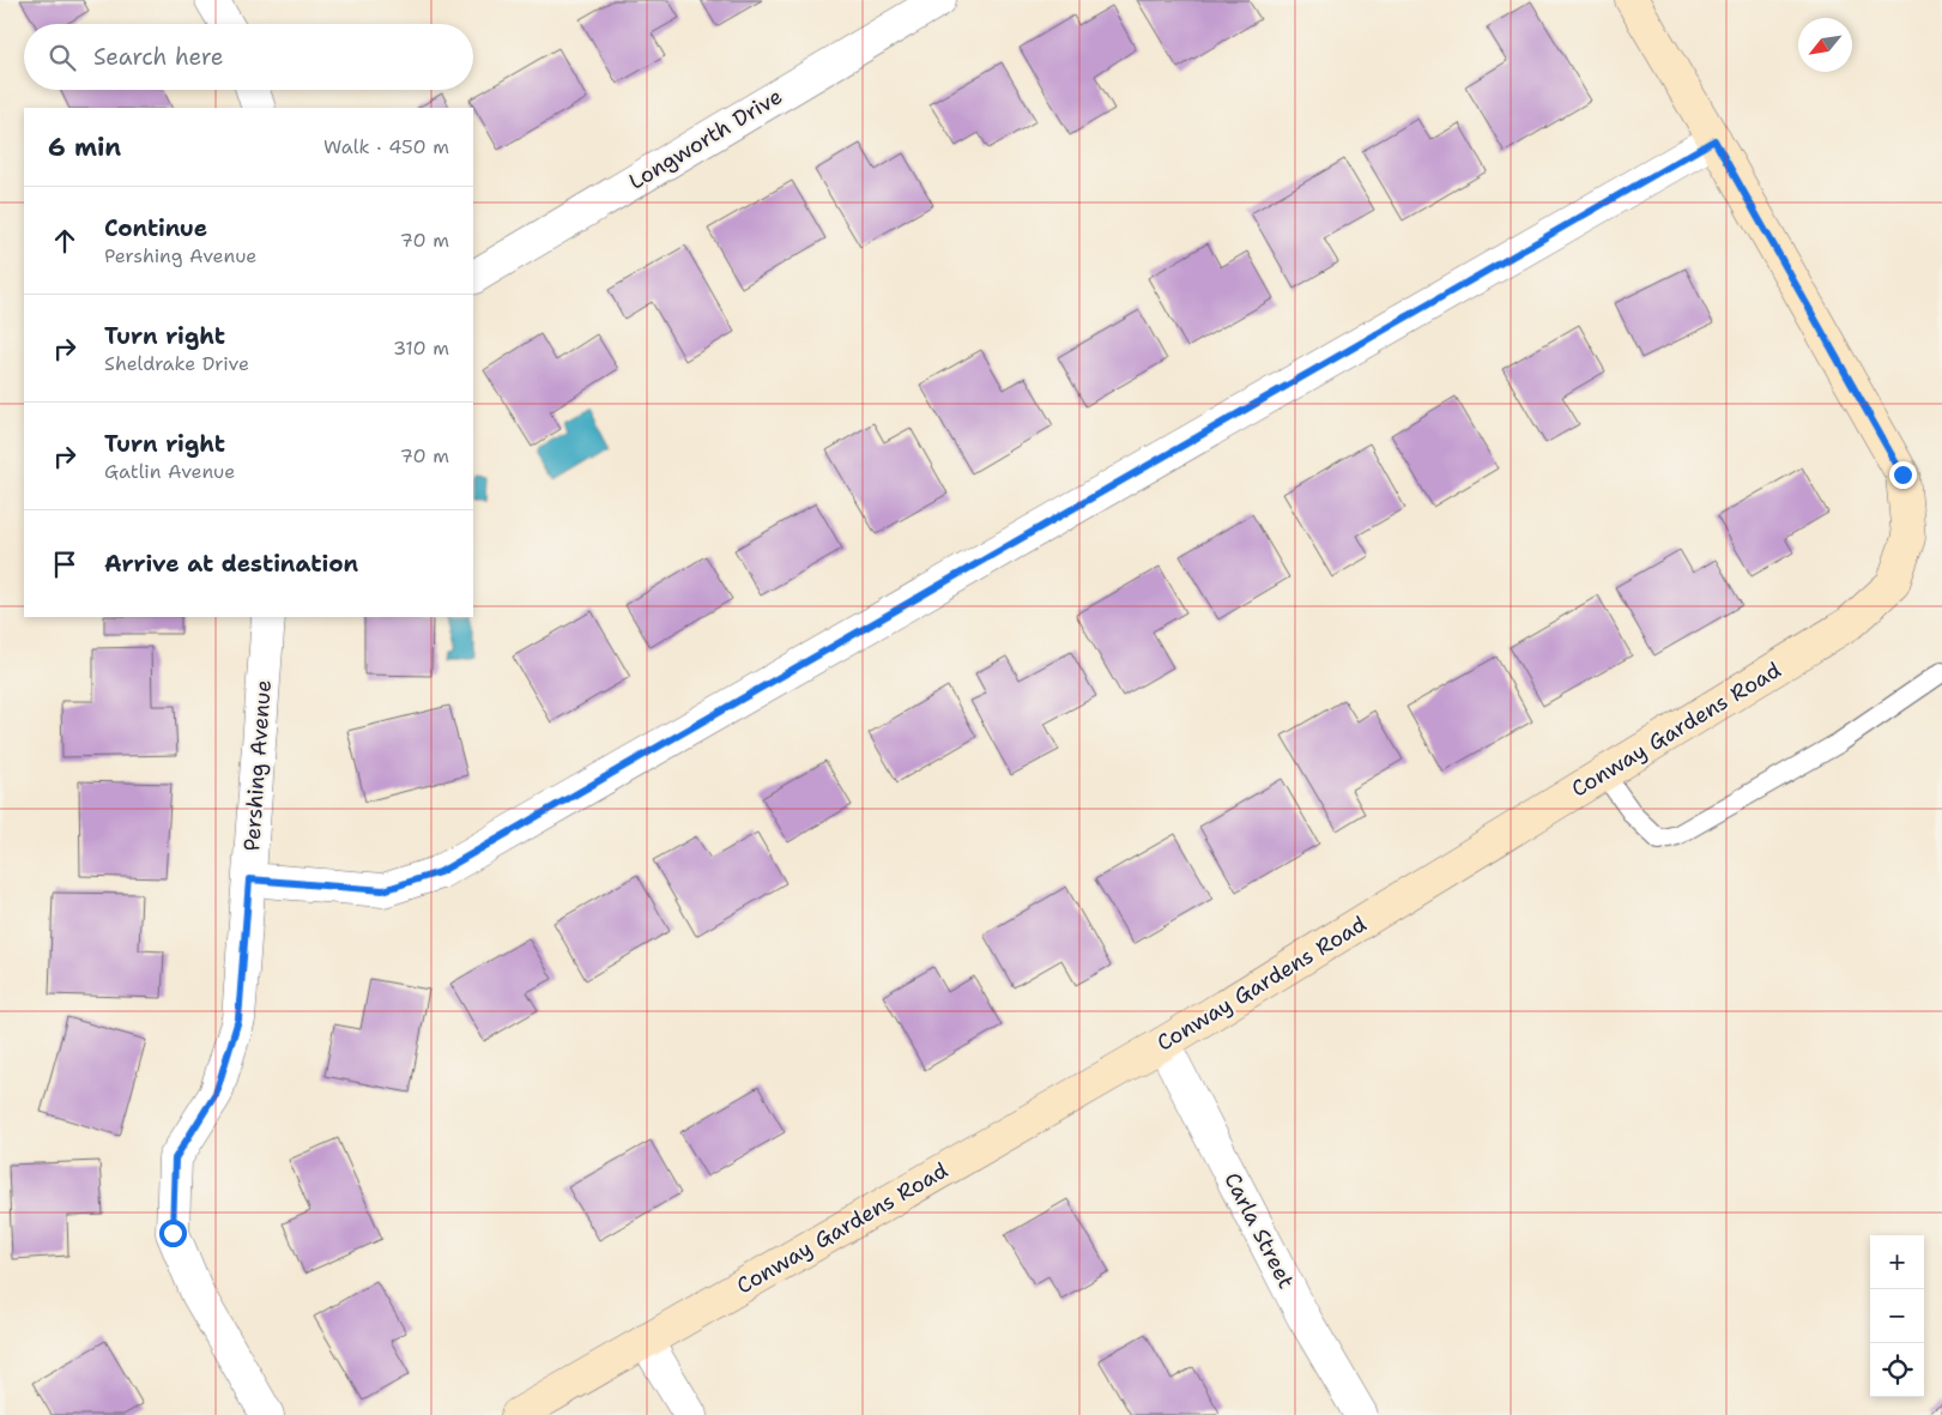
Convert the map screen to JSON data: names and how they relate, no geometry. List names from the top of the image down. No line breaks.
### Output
{"streets":{"street":["Longworth Drive","Conway Gardens Road","Pershing Avenue","Carla Street"]},"crossings":[["Conway Gardens Road","Carla Street"]],"north":"bottom left","page":{"search":"Search here","heading":["6 min","Walk · 450 m"],"list":[["Continue","Pershing Avenue","70 m"],["Turn right","Sheldrake Drive","310 m"],["Turn right","Gatlin Avenue","70 m"],"Arrive at destination"],"map_buttons":["+","−"]}}
